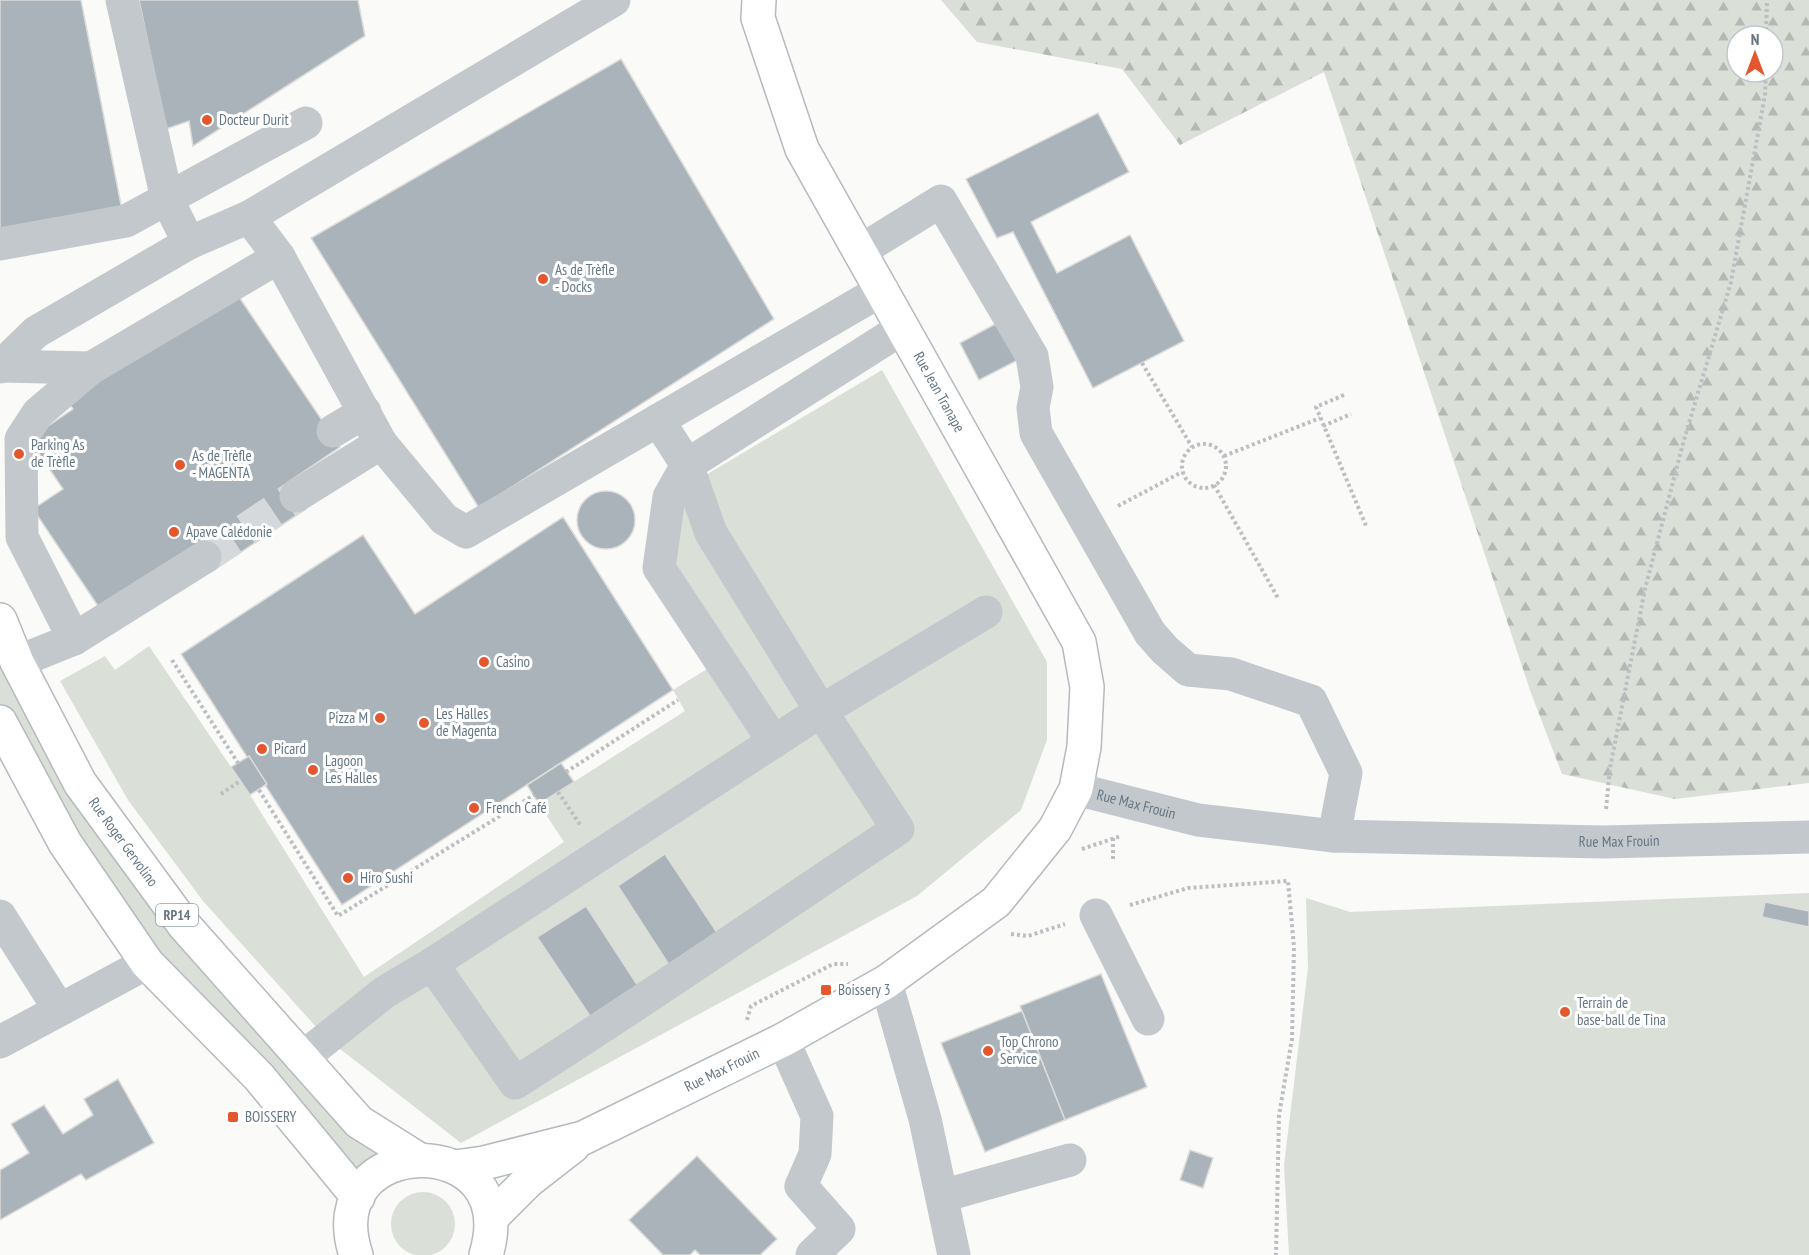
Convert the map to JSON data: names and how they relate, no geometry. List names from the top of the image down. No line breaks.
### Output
{"streets":{"main road":["Rue Jean Tranape","Rue Max Frouin","Rue Roger Gervolino","RP14"]},"crossings":[["Rue Jean Tranape","Rue Max Frouin"]],"places":{"other":["Docteur Durit","As de Trèfle - Docks","Parking As de Trèfle","As de Trèfle - MAGENTA","Apave Calédonie","Casino","Pizza M","Les Halles de Magenta","Picard","Lagoon Les Halles","French Café","Hiro Sushi","Terrain de base-ball de Tina","Top Chrono Service"],"transit":["Boissery 3","BOISSERY"]},"north":"top"}
